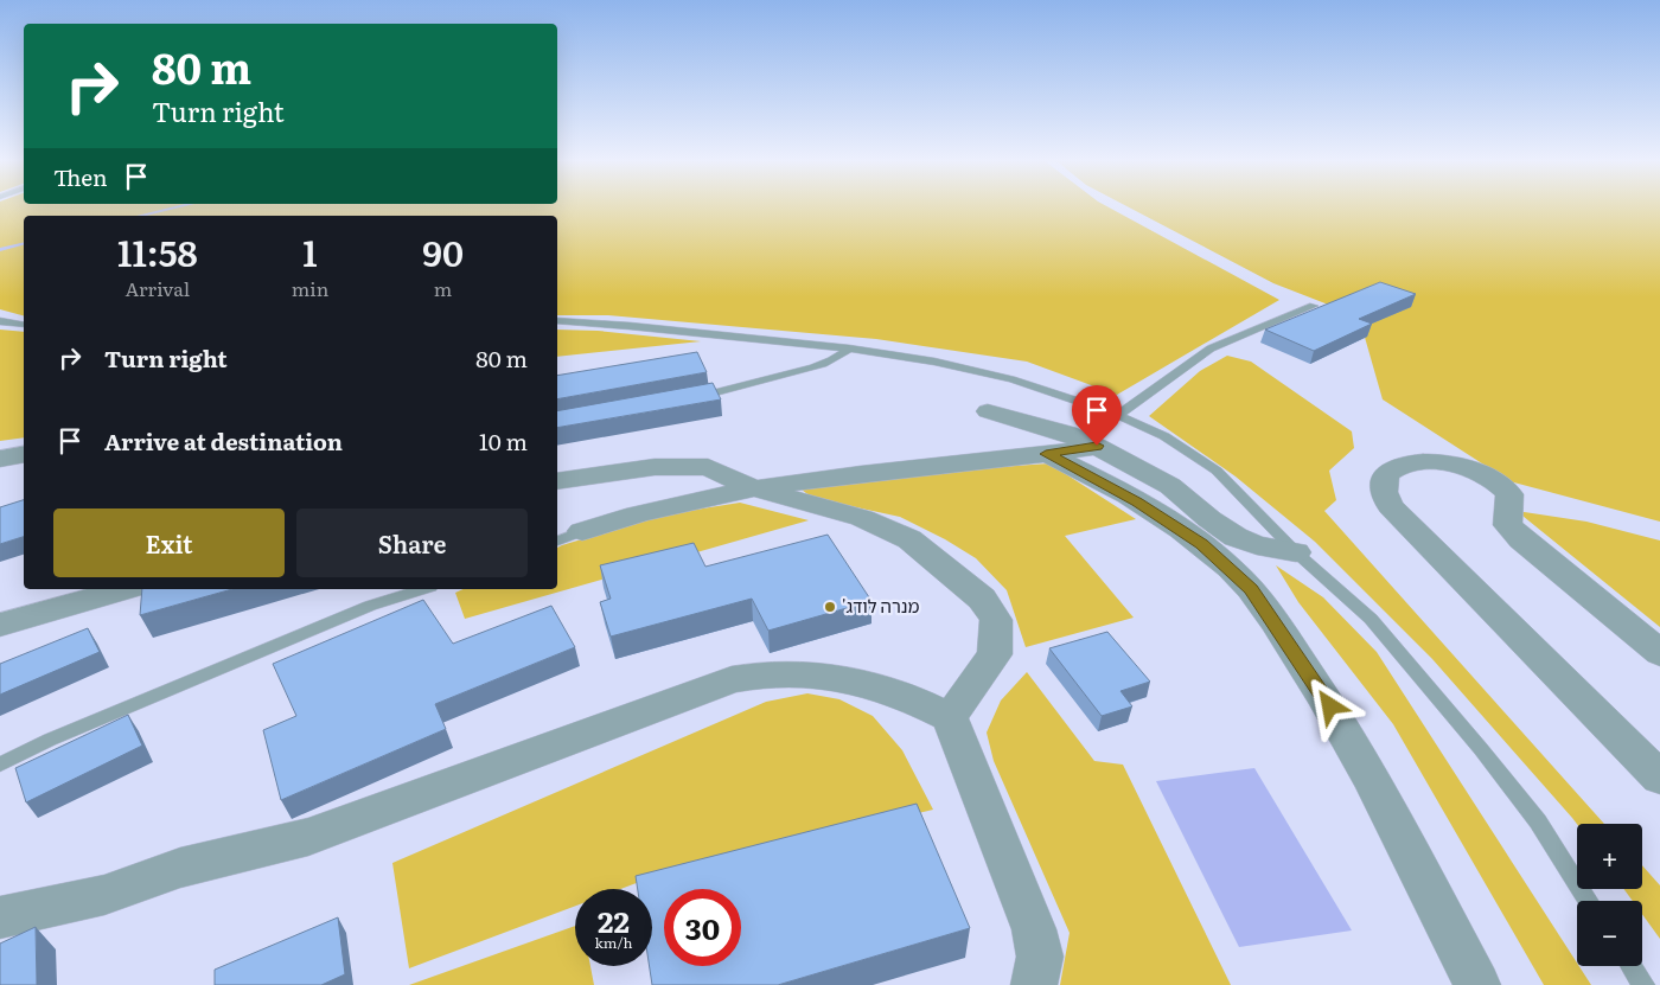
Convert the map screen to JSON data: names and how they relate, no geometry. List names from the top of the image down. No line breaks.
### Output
{"places":["'מנרה לודג"],"page":{"turn":["80 m","Turn right"],"then":"Then","eta":["11:58","Arrival","1","min","90","m"],"list":[{"name":"Turn right","value":"80 m"},{"name":"Arrive at destination","value":"10 m"}],"buttons":["Exit","Share"],"map_buttons":["+","−"],"speed":"22 km/h","limit":"30"}}
